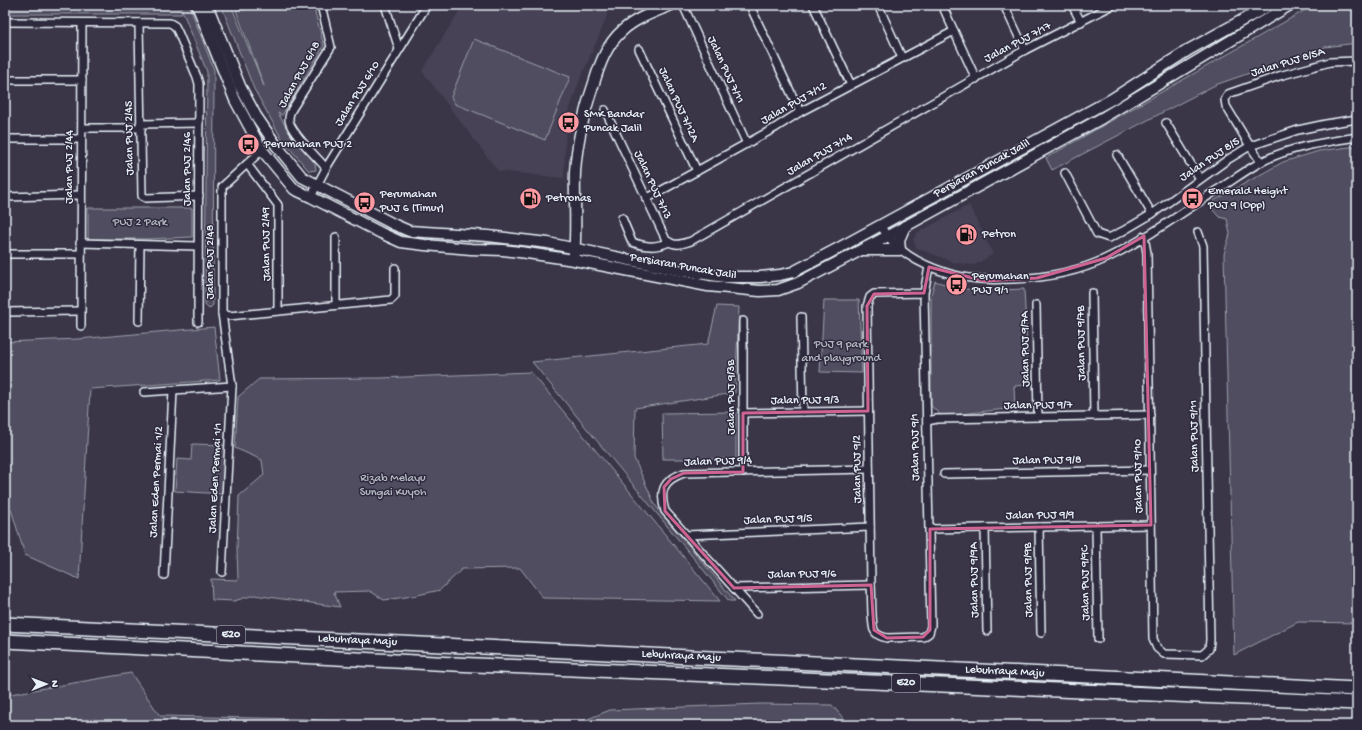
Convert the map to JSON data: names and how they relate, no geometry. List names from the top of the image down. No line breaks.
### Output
{"streets":{"highway":["E20","Lebuhraya Maju"],"main road":["Persiaran Puncak Jalil"],"street":["Jalan PUJ 7/17","Jalan PUJ 8/5A","Jalan PUJ 7/11","Jalan PUJ 6/18","Jalan PUJ 6/10","Jalan PUJ 7/12","Jalan PUJ 7/12A","Jalan PUJ 2/45","Jalan PUJ 7/14","Jalan PUJ 8/5","Jalan PUJ 2/44","Jalan PUJ 2/46","Jalan PUJ 7/13","Jalan PUJ 2/49","Jalan PUJ 2/48","Jalan PUJ 9/7B","Jalan PUJ 9/7A","Jalan PUJ 9/3B","Jalan PUJ 9/3","Jalan PUJ 9/7","Jalan PUJ 9/11","Jalan PUJ 9/1","Jalan PUJ 9/8","Jalan PUJ 9/4","Jalan PUJ 9/2","Jalan PUJ 9/10","Jalan Eden Permai 1/1","Jalan Eden Permai 1/2","Jalan PUJ 9/9","Jalan PUJ 9/5","Jalan PUJ 9/6","Jalan PUJ 9/9A","Jalan PUJ 9/9B","Jalan PUJ 9/9C"]},"crossings":[["Jalan PUJ 7/17","Jalan PUJ 7/14"],["Jalan PUJ 8/5A","Jalan PUJ 8/5"],["Jalan PUJ 7/11","Jalan PUJ 7/12"],["Jalan PUJ 6/18","Jalan PUJ 6/10"],["Jalan PUJ 6/10","Persiaran Puncak Jalil"],["Jalan PUJ 7/12","Jalan PUJ 7/12A"],["Jalan PUJ 7/12","Jalan PUJ 7/13"],["Jalan PUJ 2/45","Jalan PUJ 2/46"],["Jalan PUJ 7/14","Jalan PUJ 7/13"],["Jalan PUJ 2/44","Jalan PUJ 2/48"],["Jalan PUJ 2/46","Jalan PUJ 2/48"],["Persiaran Puncak Jalil","Jalan PUJ 2/48"],["Jalan PUJ 2/49","Jalan PUJ 2/48"],["Jalan PUJ 2/48","Jalan Eden Permai 1/1"],["Jalan PUJ 9/7B","Jalan PUJ 9/7"],["Jalan PUJ 9/7A","Jalan PUJ 9/7"],["Jalan PUJ 9/3B","Jalan PUJ 9/3"],["Jalan PUJ 9/3B","Jalan PUJ 9/4"],["Jalan PUJ 9/3","Jalan PUJ 9/2"],["Jalan PUJ 9/7","Jalan PUJ 9/1"],["Jalan PUJ 9/7","Jalan PUJ 9/10"],["Jalan PUJ 9/11","Jalan PUJ 9/10"],["Jalan PUJ 9/1","Jalan PUJ 9/2"],["Jalan PUJ 9/1","Jalan PUJ 9/9"],["Jalan PUJ 9/8","Jalan PUJ 9/10"],["Jalan PUJ 9/4","Jalan PUJ 9/2"],["Jalan PUJ 9/4","Jalan PUJ 9/5"],["Jalan PUJ 9/4","Jalan PUJ 9/6"],["Jalan PUJ 9/2","Jalan PUJ 9/5"],["Jalan PUJ 9/2","Jalan PUJ 9/6"],["Jalan PUJ 9/10","Jalan PUJ 9/9"],["Jalan PUJ 9/9","Jalan PUJ 9/9A"],["Jalan PUJ 9/9","Jalan PUJ 9/9B"],["Jalan PUJ 9/9","Jalan PUJ 9/9C"]],"parks":["PUJ 2 Park","PUJ 9 park and playground","Rizab Melayu Sungai Kuyoh"],"places":{"bus stop":["SMK Bandar Puncak Jalil","Perumahan PUJ 2","Emerald Height PUJ 9 (Opp)","Perumahan PUJ 6 (Timur)","Perumahan PUJ 9/1"],"fuel station":["Petronas","Petron"]},"north":"right"}
